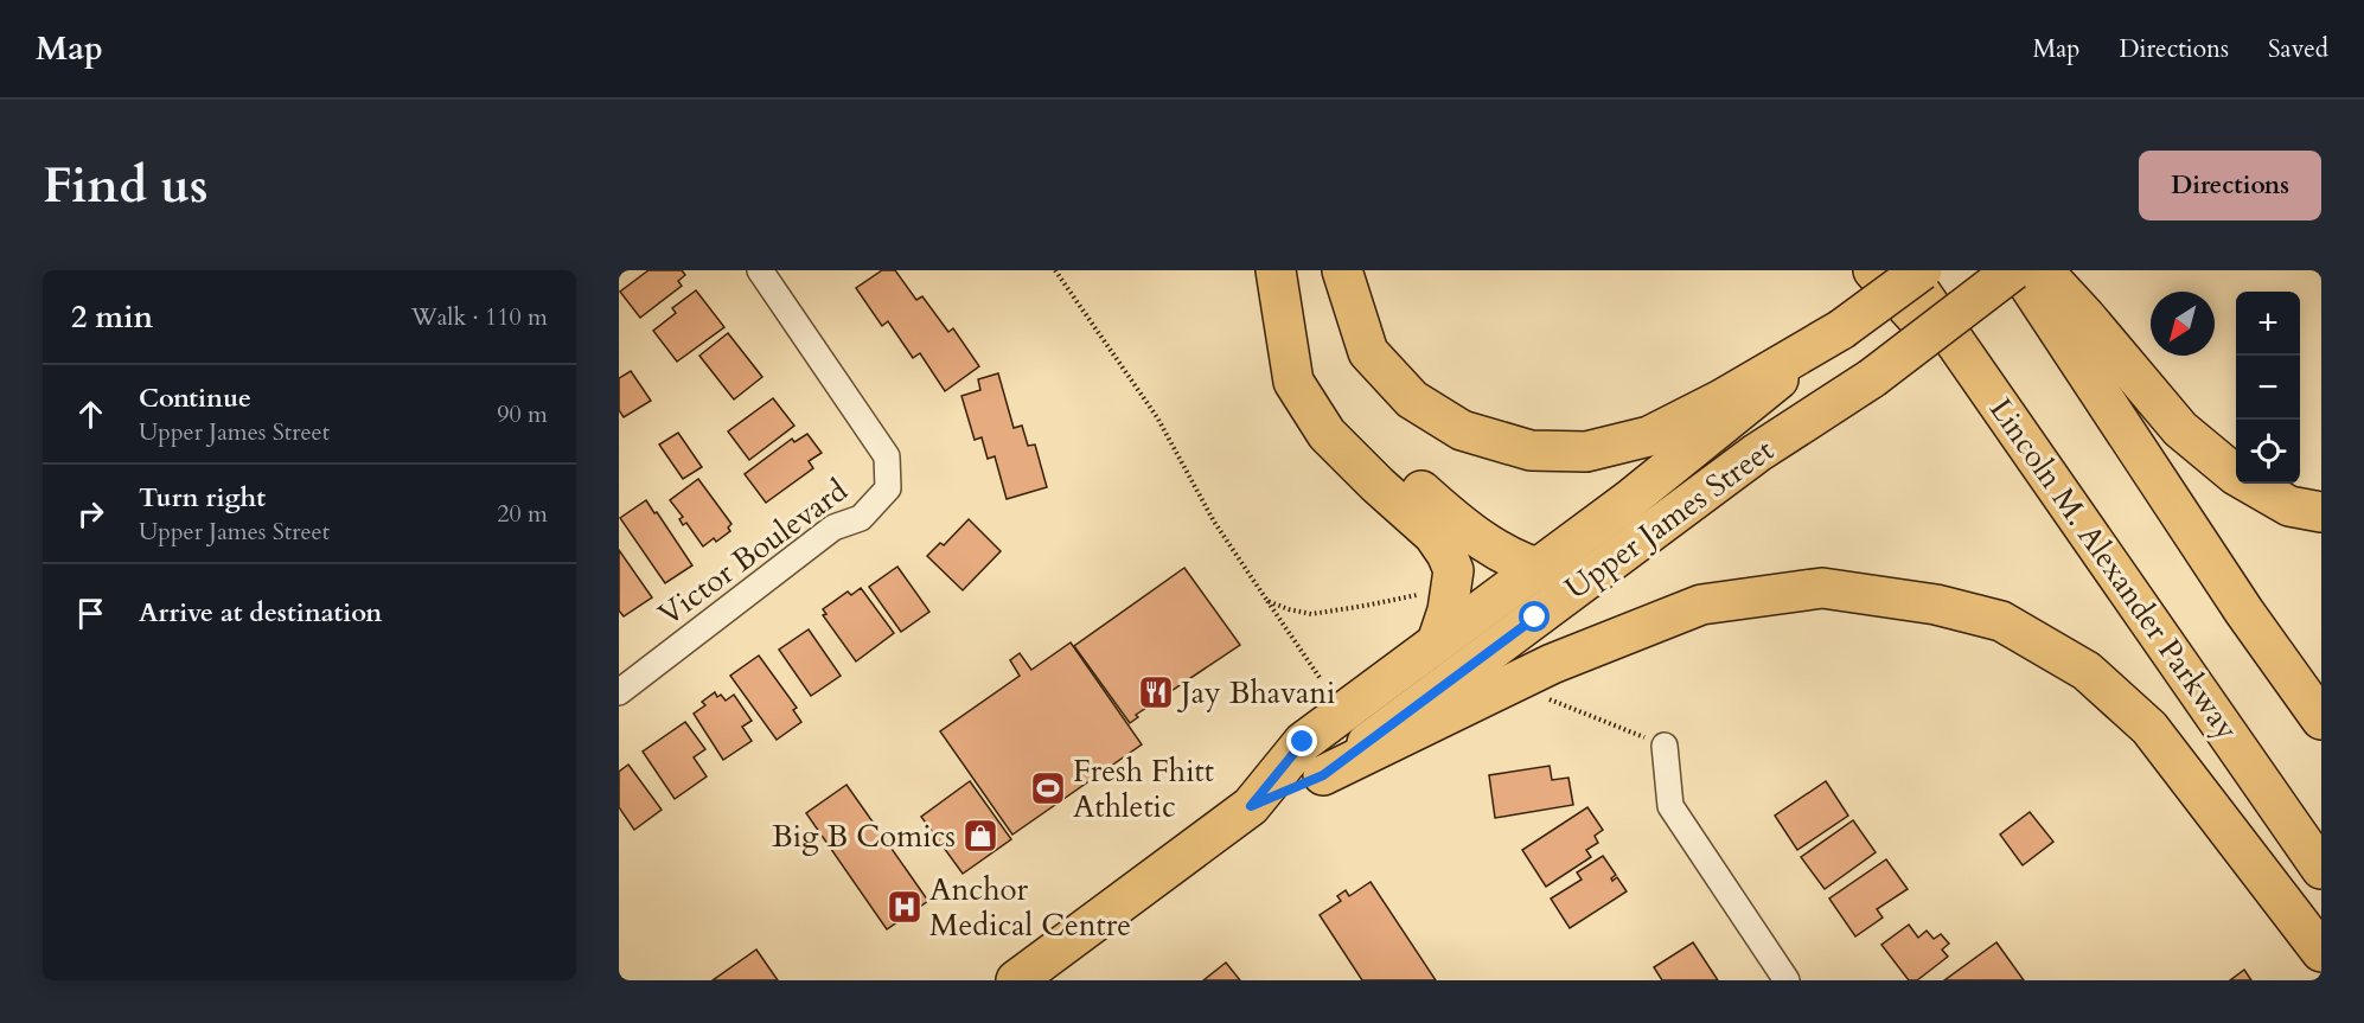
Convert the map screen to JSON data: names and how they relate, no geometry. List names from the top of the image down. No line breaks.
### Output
{"streets":{"main road":["Upper James Street","Lincoln M. Alexander Parkway"],"street":["Victor Boulevard"]},"places":{"restaurant":["Jay Bhavani"],"sports":["Fresh Fhitt Athletic"],"shop":["Big B Comics"],"hospital":["Anchor Medical Centre"]},"north":"bottom left","page":{"header":"Map","nav":["Map","Directions","Saved"],"buttons":"Directions","title":"Find us","heading":["2 min","Walk · 110 m"],"map_buttons":["+","−"],"list":[["Continue","Upper James Street","90 m"],["Turn right","Upper James Street","20 m"],"Arrive at destination"]}}
